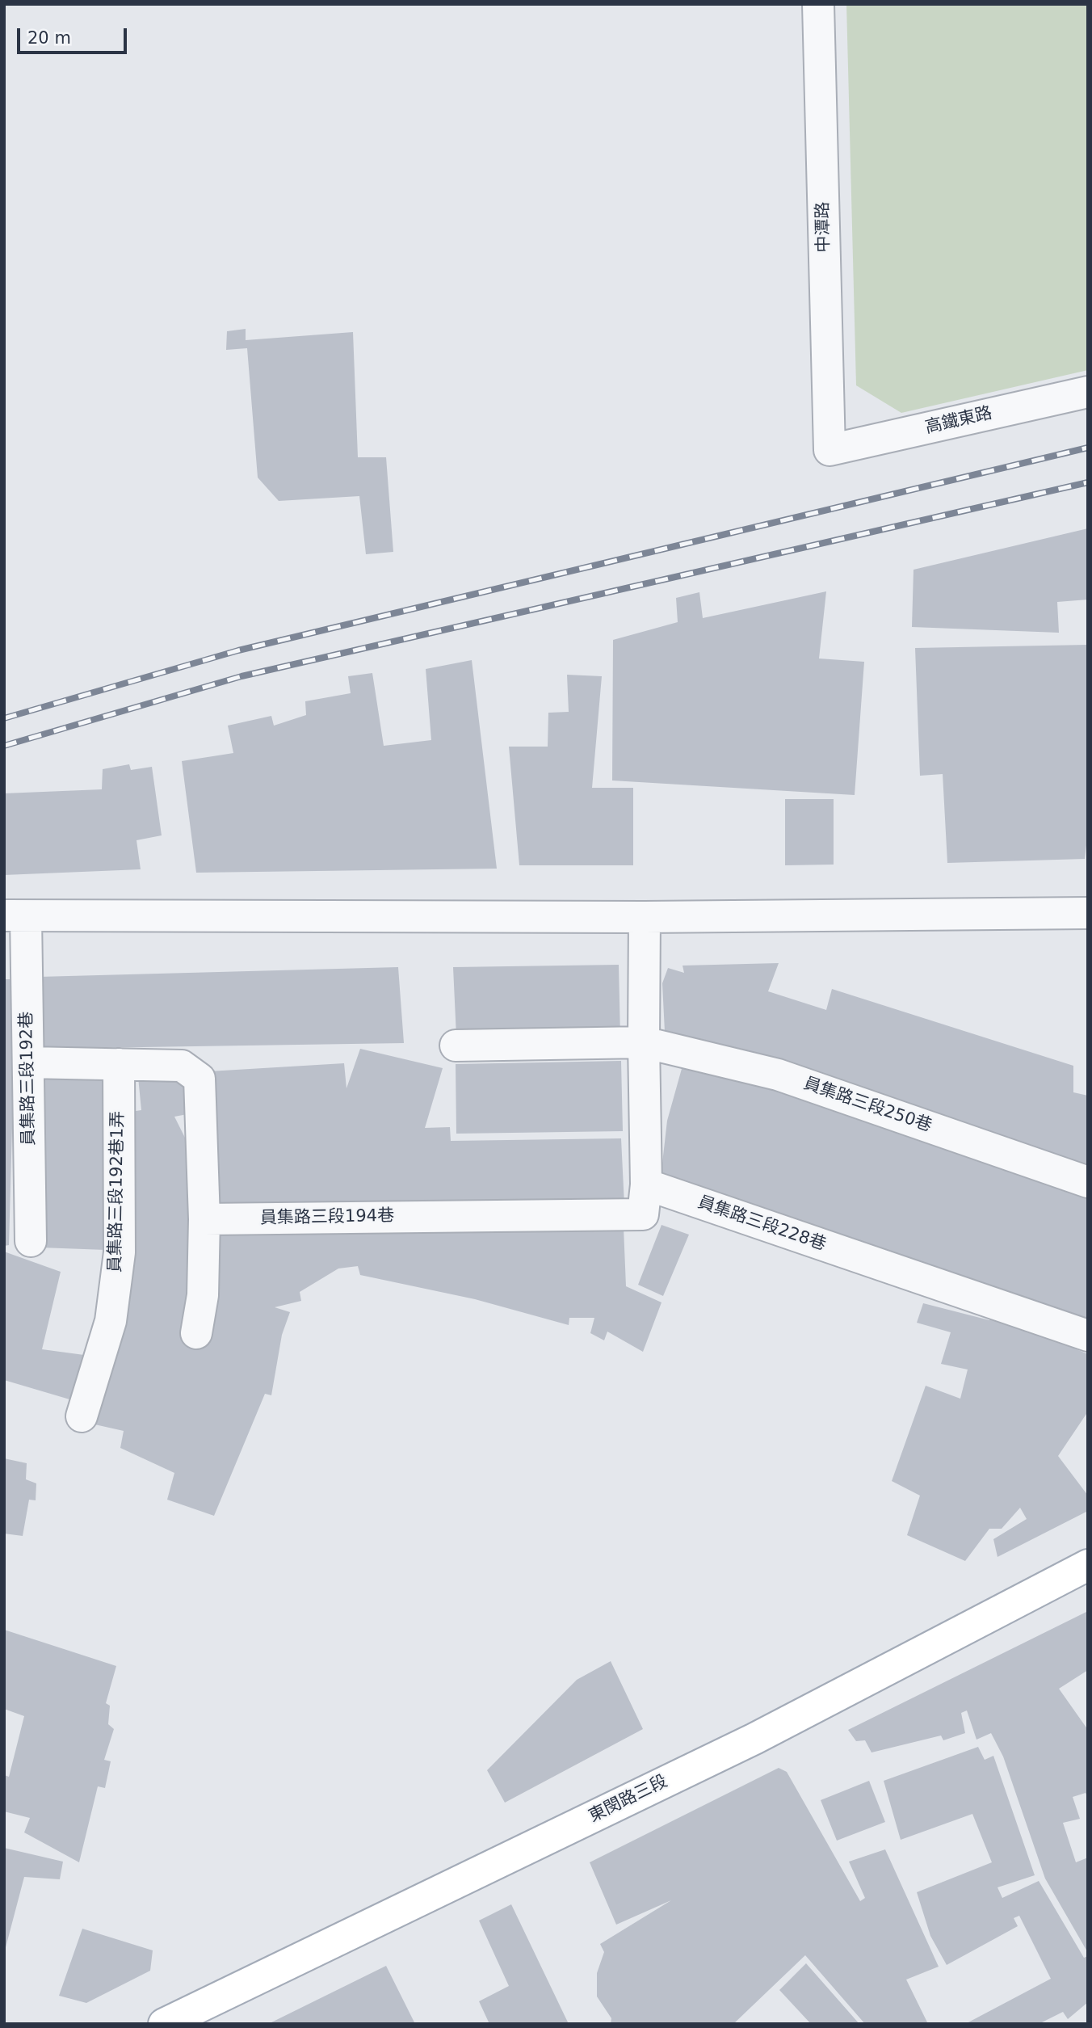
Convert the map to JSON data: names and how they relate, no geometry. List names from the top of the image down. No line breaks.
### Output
{"streets":{"main road":["東閔路三段"],"street":["中潭路","高鐵東路","員集路三段192巷","員集路三段250巷","員集路三段192巷1弄","員集路三段194巷","員集路三段228巷"]},"crossings":[["中潭路","高鐵東路"],["員集路三段194巷","員集路三段228巷"]],"scale_bar":"20 m"}
